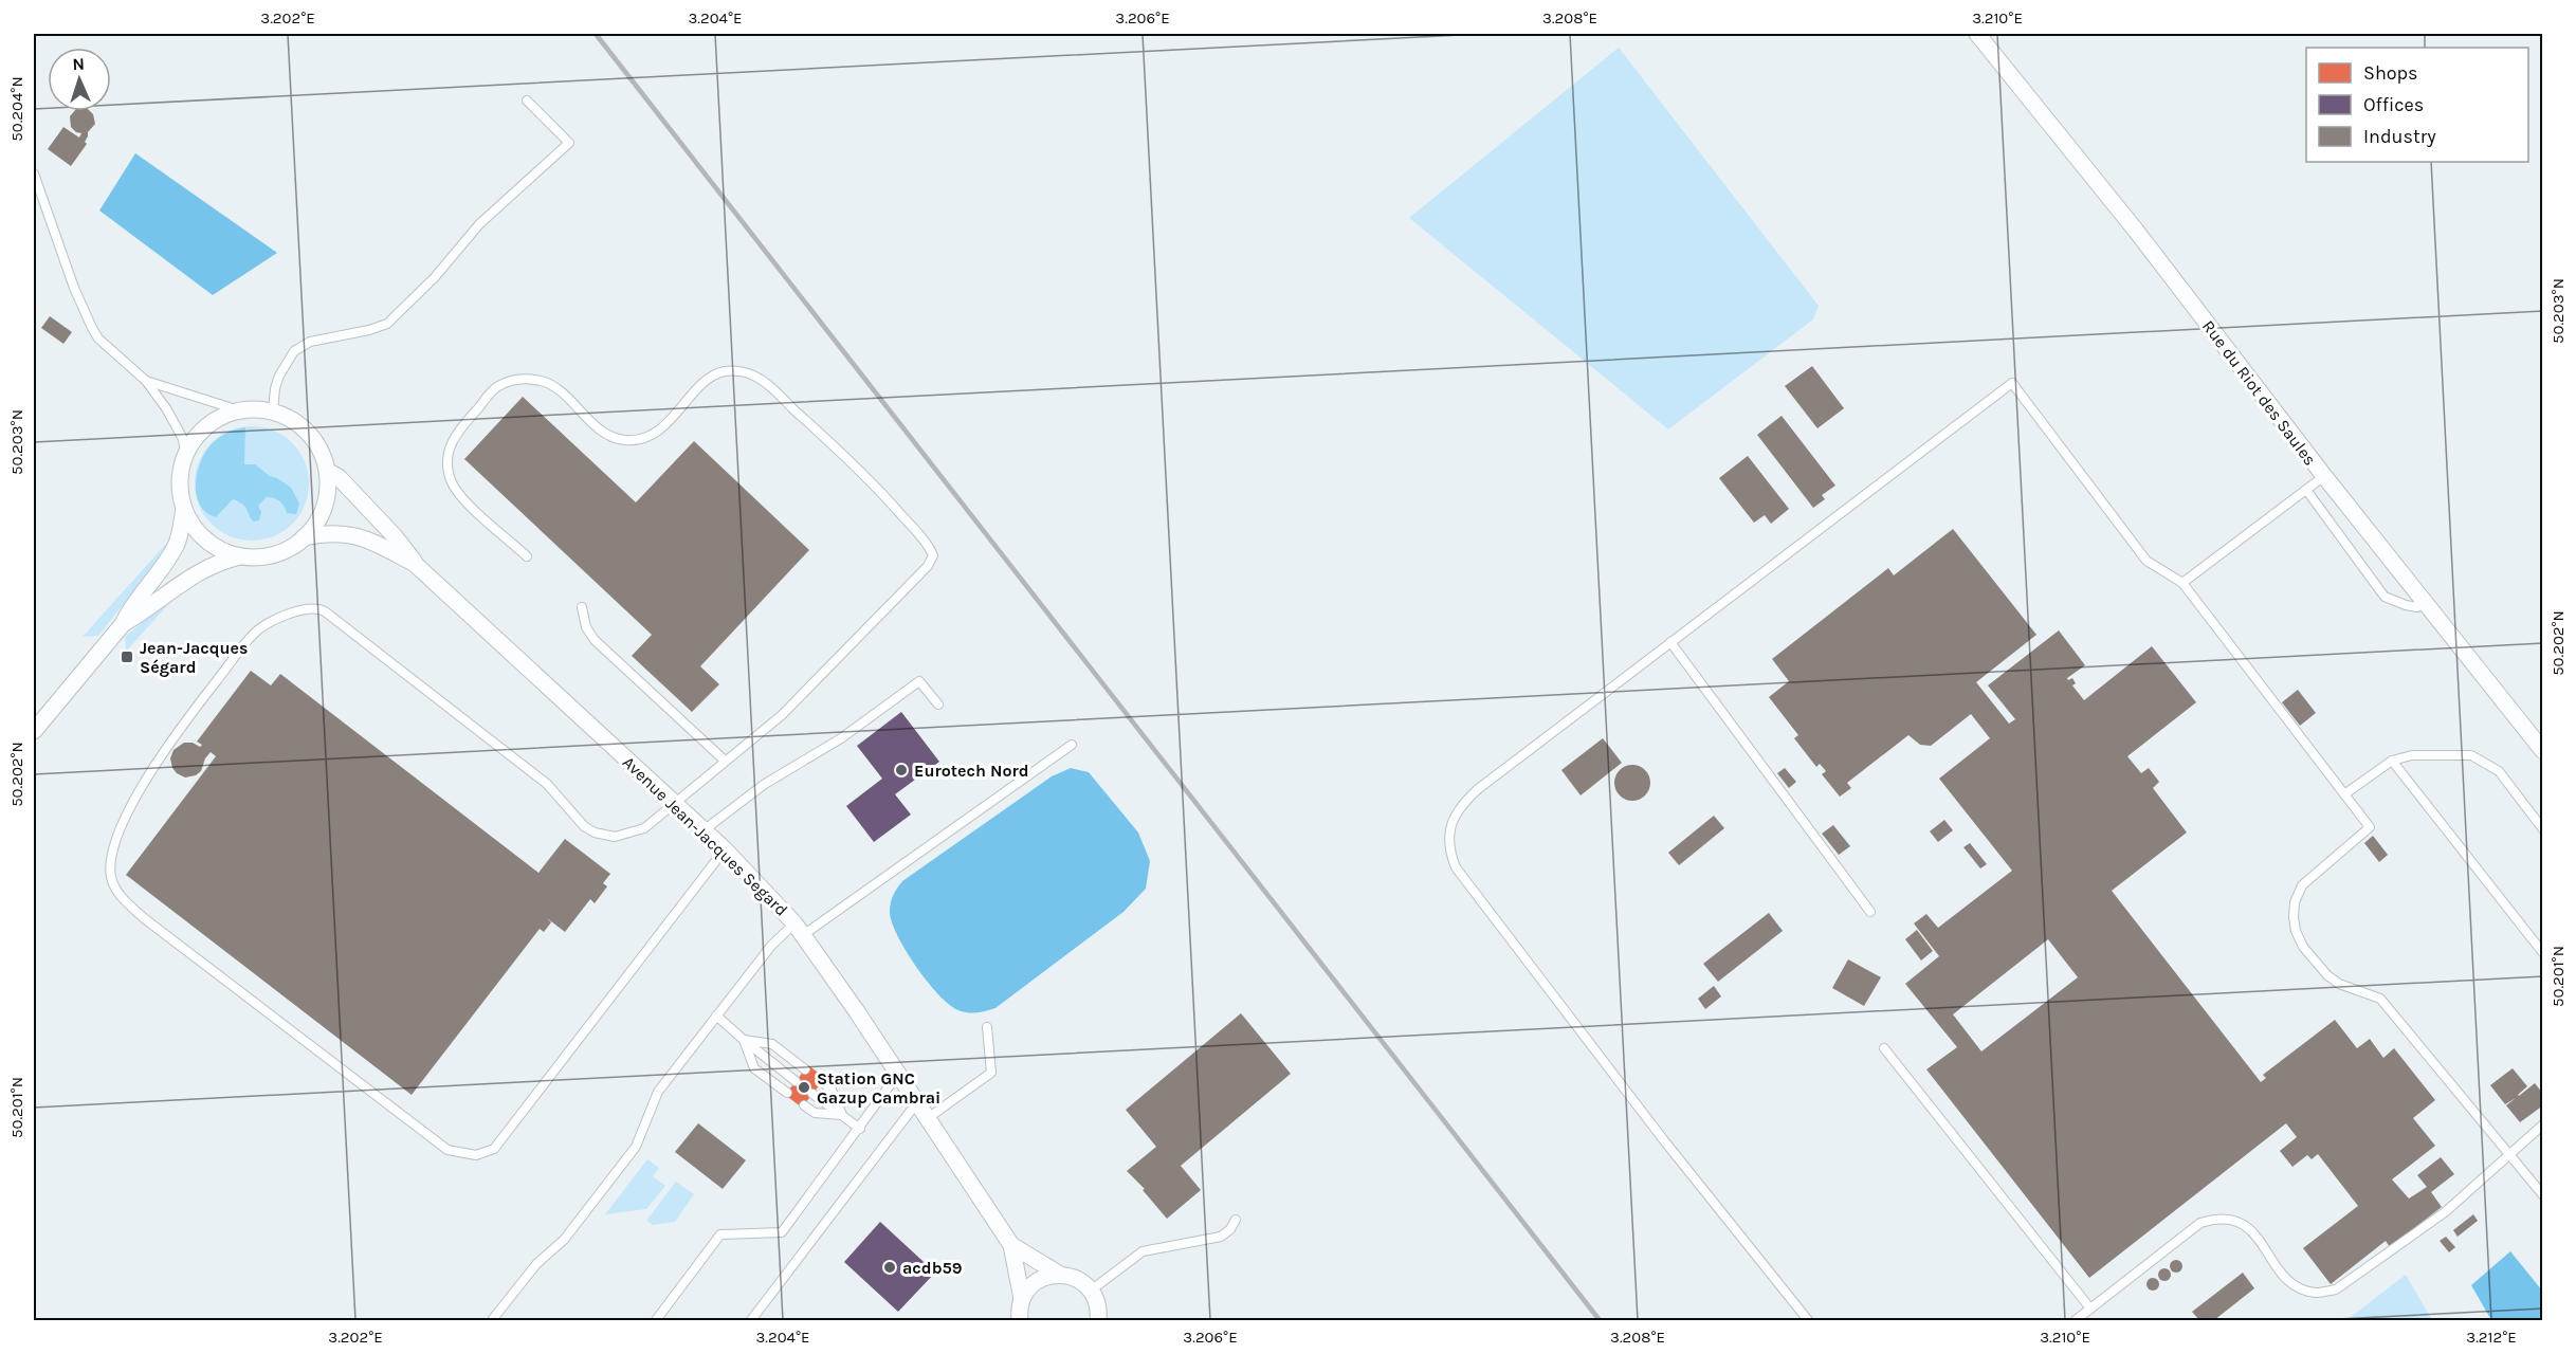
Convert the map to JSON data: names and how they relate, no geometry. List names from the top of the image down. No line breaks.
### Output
{"streets":{"street":["Rue du Riot des Saules","Avenue Jean-Jacques Segard"]},"places":{"transit":["Jean-Jacques Ségard"],"other":["Eurotech Nord","Station GNC Gazup Cambrai","acdb59"]},"legend":["Shops","Offices","Industry"],"north":"top","coordinates":["3.202°E","3.204°E","3.206°E","3.208°E","3.210°E","50.204°N","50.203°N","50.202°N","50.201°N","3.212°E"]}
